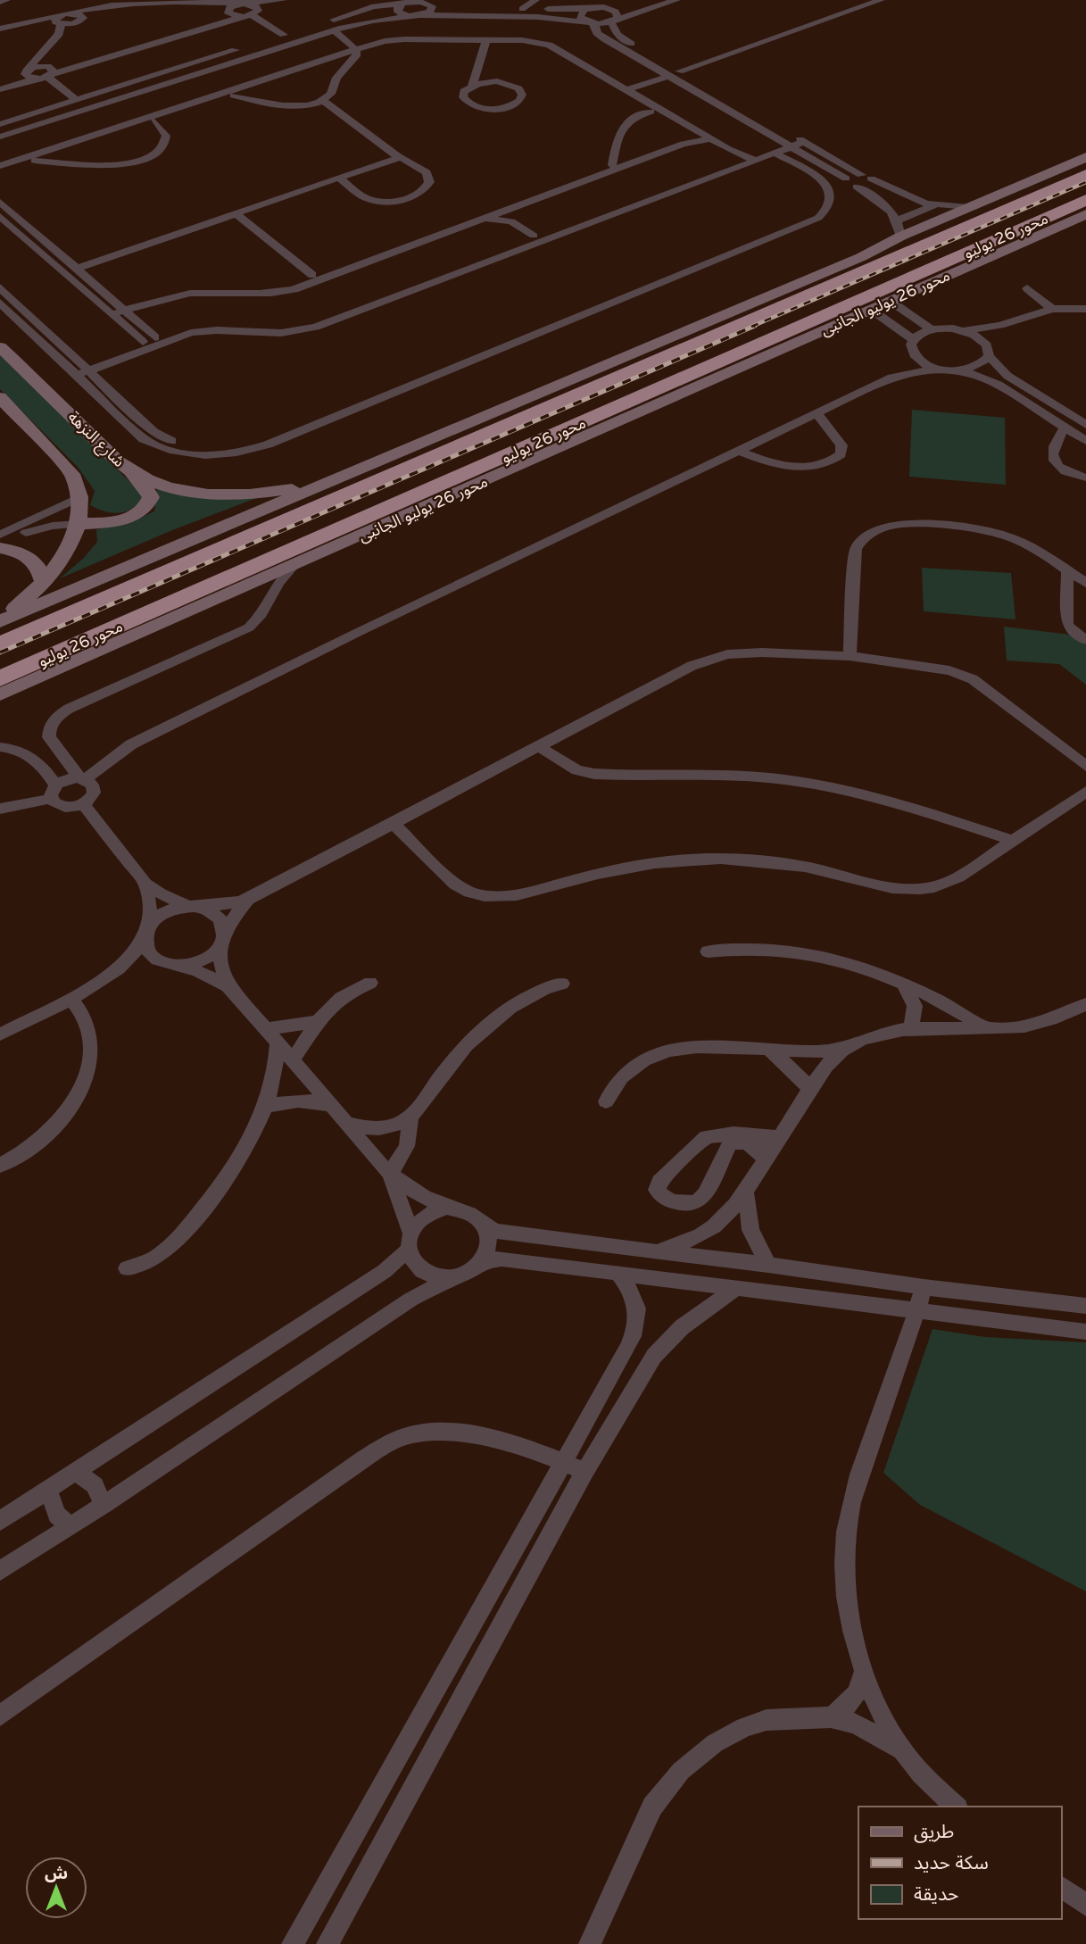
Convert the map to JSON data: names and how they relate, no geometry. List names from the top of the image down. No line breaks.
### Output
{"streets":{"highway":["محور 26 يوليو"],"main road":["محور 26 يوليو الجانبى","شارع النزهة"]},"legend":["طريق","سكة حديد","حديقة"],"north":"top"}
